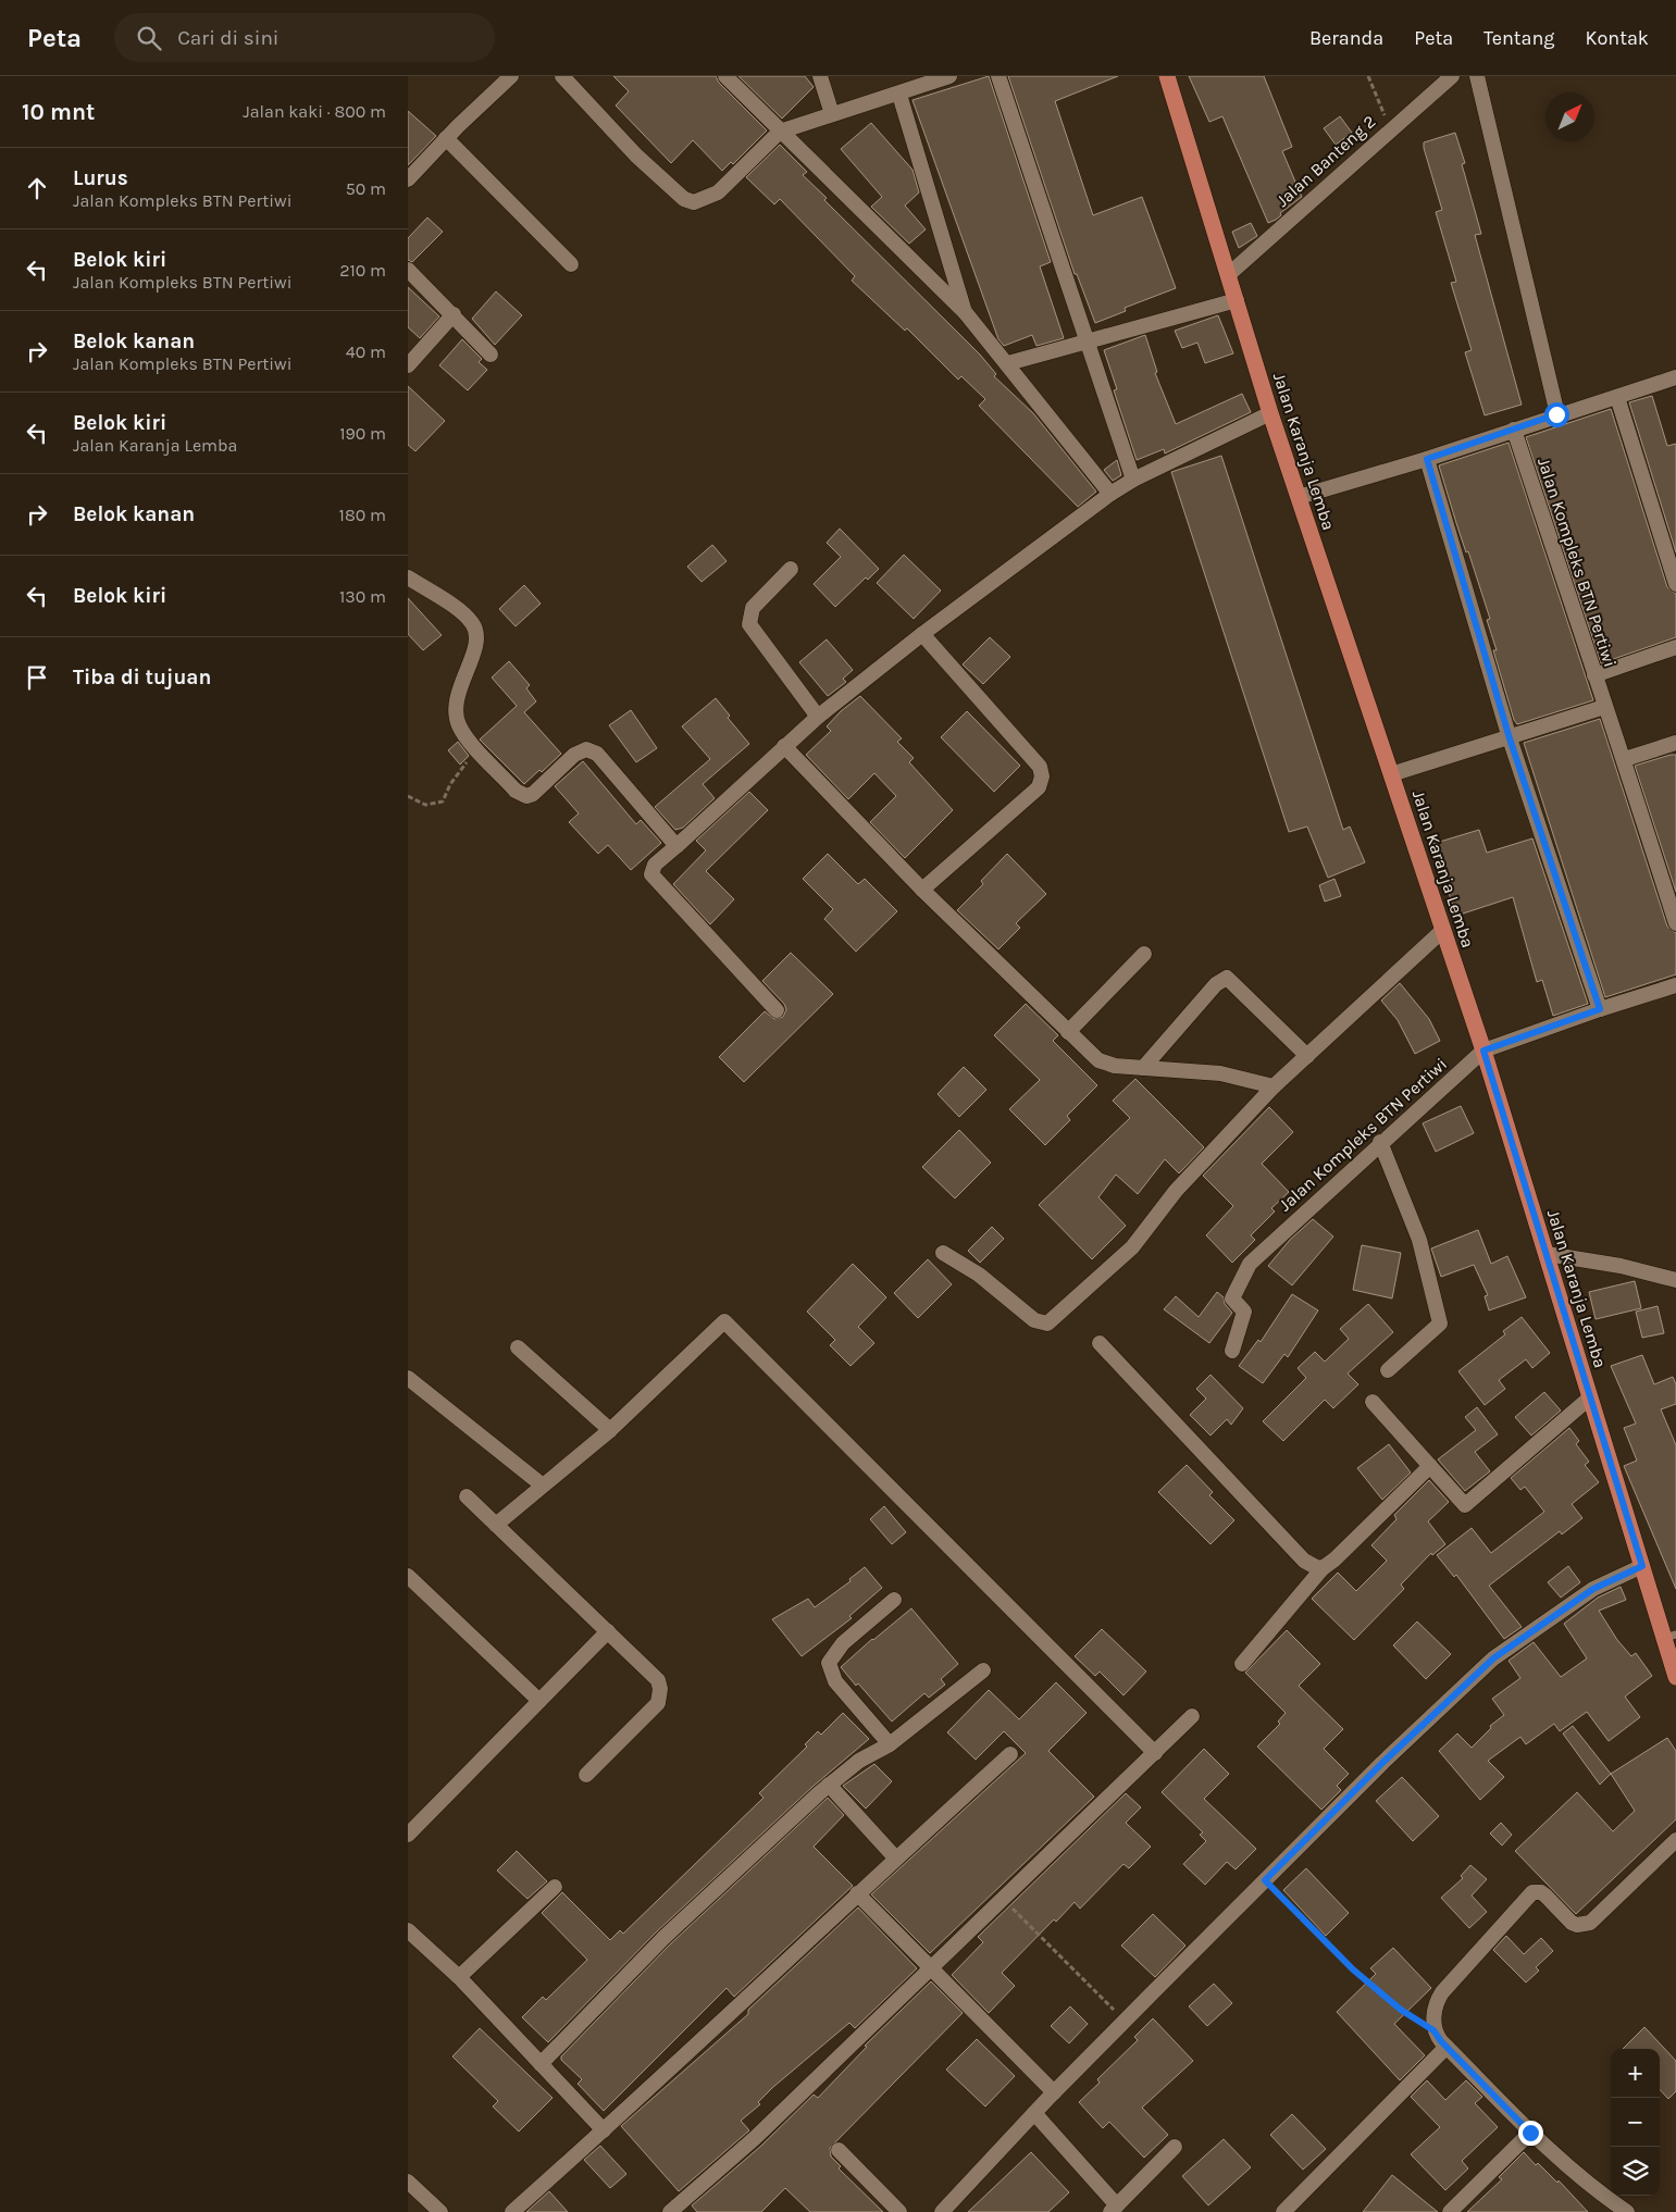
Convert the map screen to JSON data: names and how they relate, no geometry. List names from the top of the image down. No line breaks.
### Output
{"streets":{"main road":["Jalan Karanja Lemba"],"street":["Jalan Banteng 2","Jalan Kompleks BTN Pertiwi"]},"crossings":[["Jalan Banteng 2","Jalan Karanja Lemba"],["Jalan Karanja Lemba","Jalan Kompleks BTN Pertiwi"]],"north":"top right","page":{"header":"Peta","search":"Cari di sini","nav":["Beranda","Peta","Tentang","Kontak"],"heading":["10 mnt","Jalan kaki · 800 m"],"list":[["Lurus","Jalan Kompleks BTN Pertiwi","50 m"],["Belok kiri","Jalan Kompleks BTN Pertiwi","210 m"],["Belok kanan","Jalan Kompleks BTN Pertiwi","40 m"],["Belok kiri","Jalan Karanja Lemba","190 m"],["Belok kanan","180 m"],["Belok kiri","130 m"],"Tiba di tujuan"],"map_buttons":["+","−"]}}
